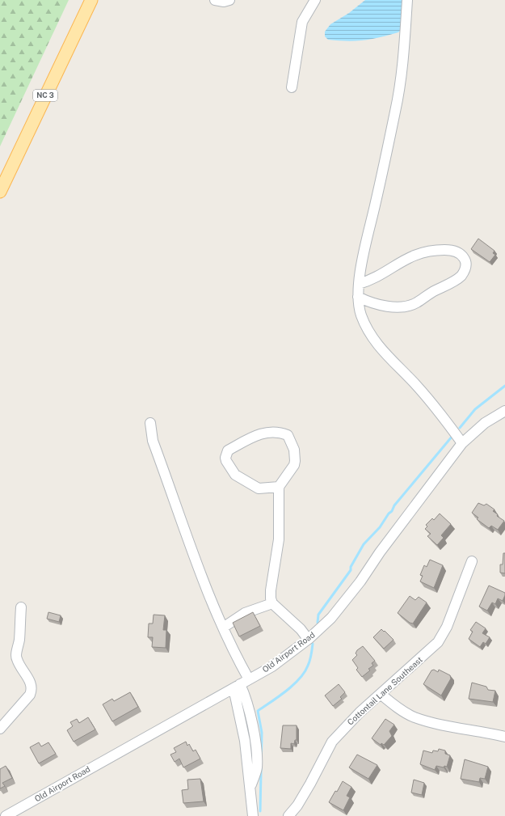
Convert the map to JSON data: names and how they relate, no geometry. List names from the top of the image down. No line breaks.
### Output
{"streets":{"main road":["NC 3"],"street":["Old Airport Road","Cottontail Lane Southeast"]}}
